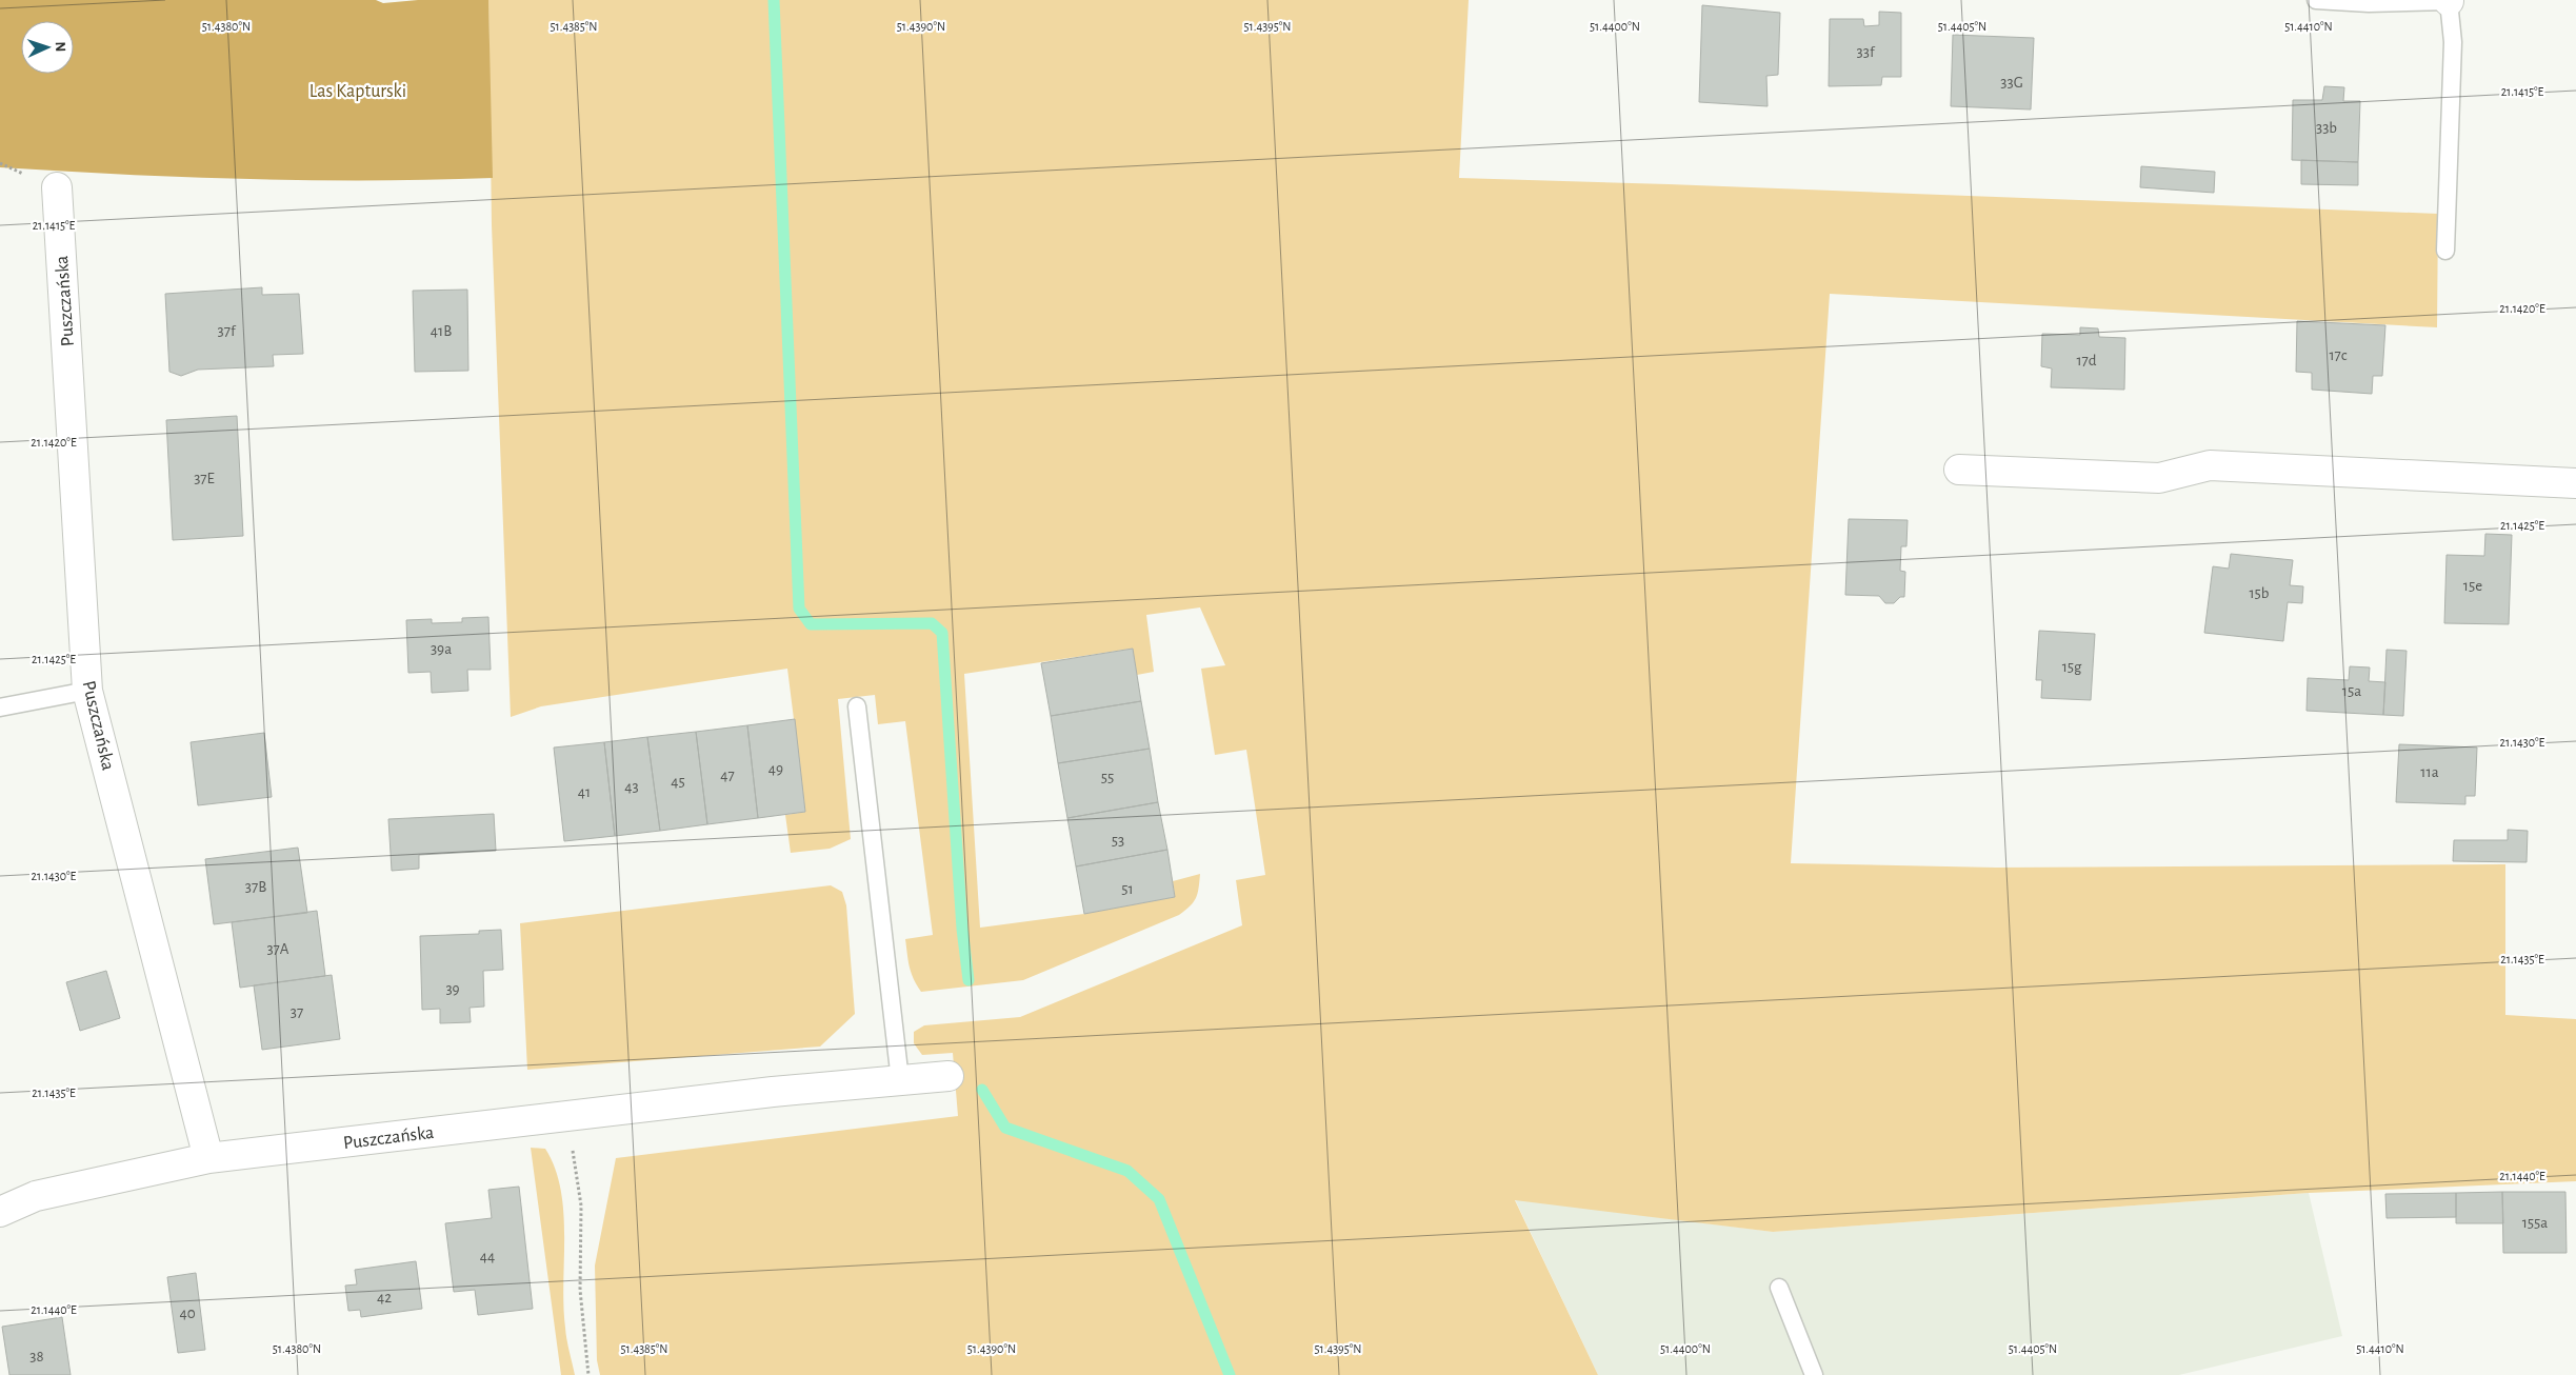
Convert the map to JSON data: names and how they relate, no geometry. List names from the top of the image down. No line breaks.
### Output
{"streets":{"street":["Puszczańska"]},"parks":["Las Kapturski"],"house_numbers":["33f","33G","33b","37f","41B","17c","17d","37E","15e","15b","39a","15g","15a","49","11a","47","55","45","43","41","53","37B","51","37A","39","37","155a","44","42","40","38"],"north":"right","coordinates":["51.4380°N","51.4385°N","51.4390°N","51.4395°N","51.4400°N","51.4405°N","51.4410°N","21.1415°E","21.1420°E","21.1425°E","21.1430°E","21.1435°E","21.1440°E"]}
